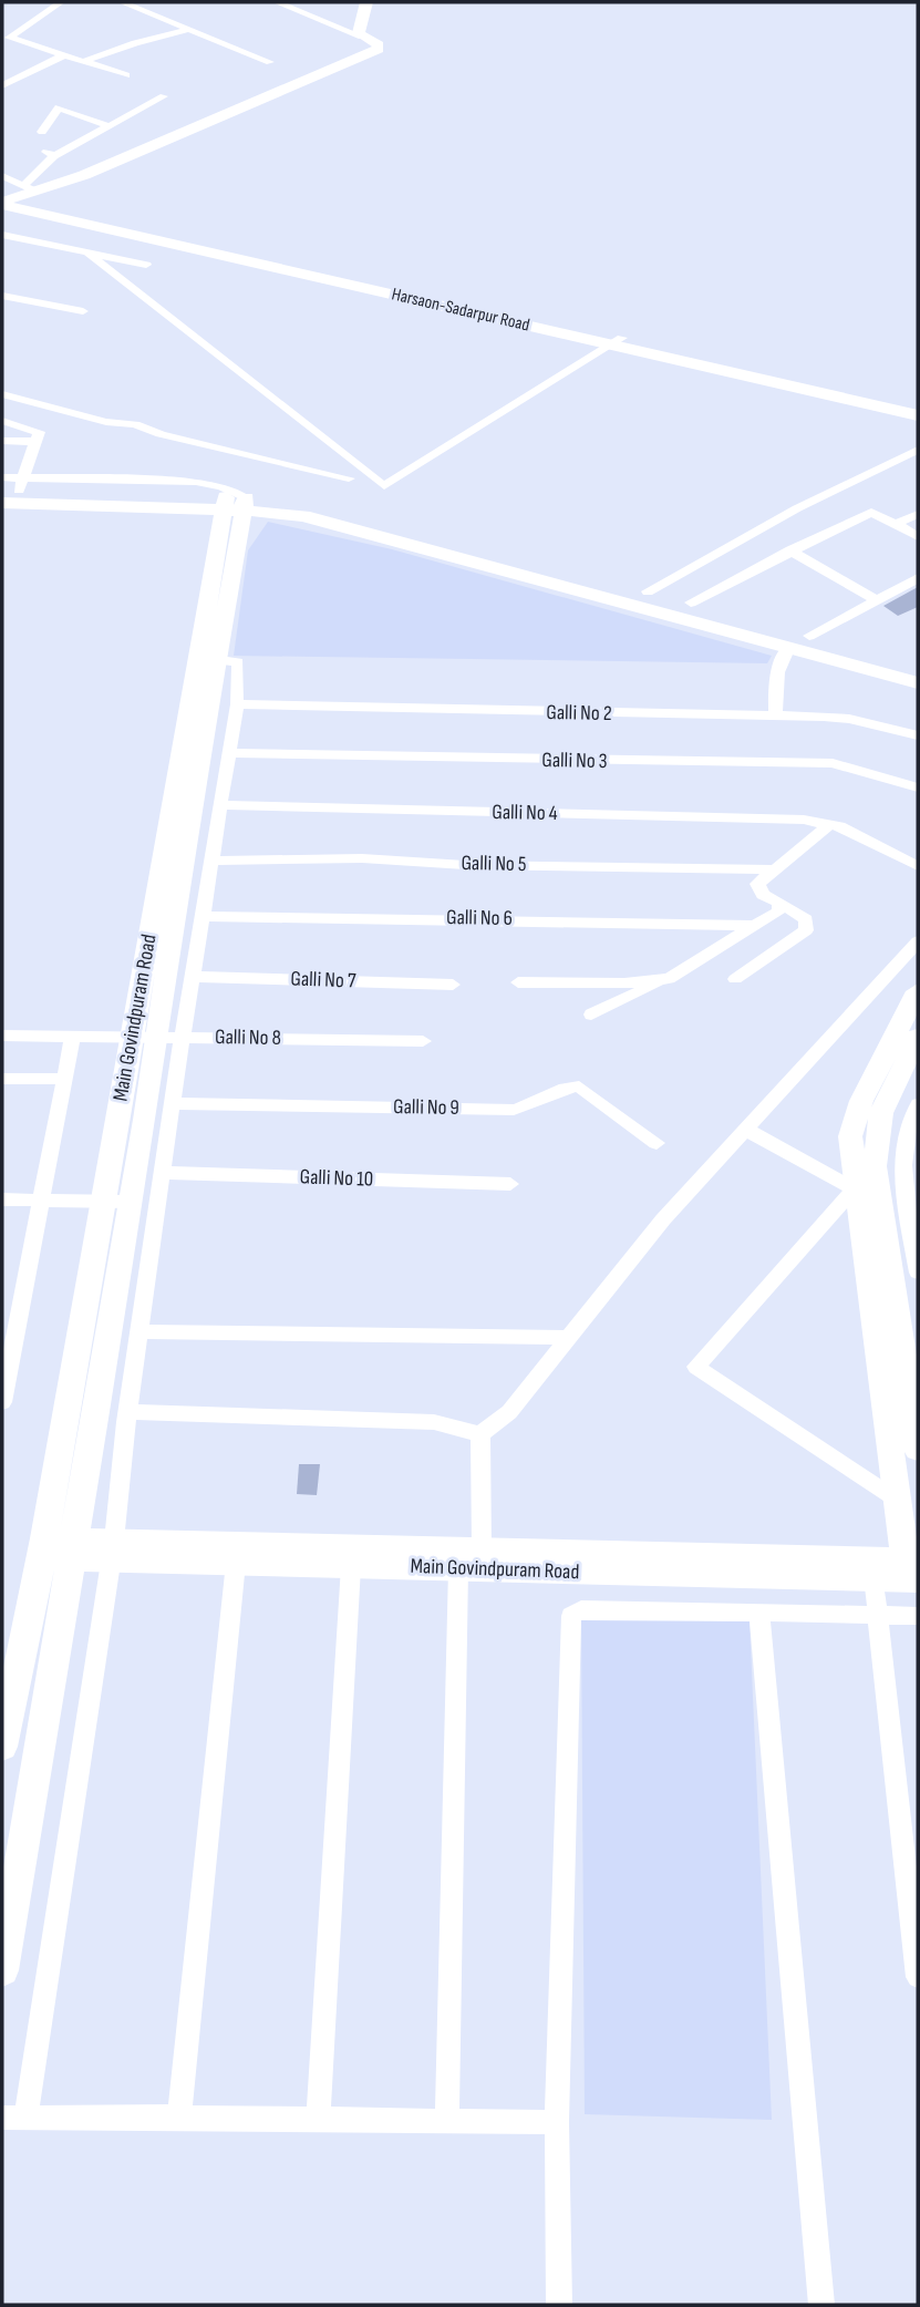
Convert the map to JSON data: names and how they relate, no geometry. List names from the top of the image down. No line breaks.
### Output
{"streets":{"street":["Harsaon-Sadarpur Road","Galli No 2","Galli No 3","Galli No 4","Galli No 5","Galli No 6","Galli No 7","Main Govindpuram Road","Galli No 8","Galli No 9","Galli No 10"]},"crossings":[["Main Govindpuram Road","Galli No 8"]]}
